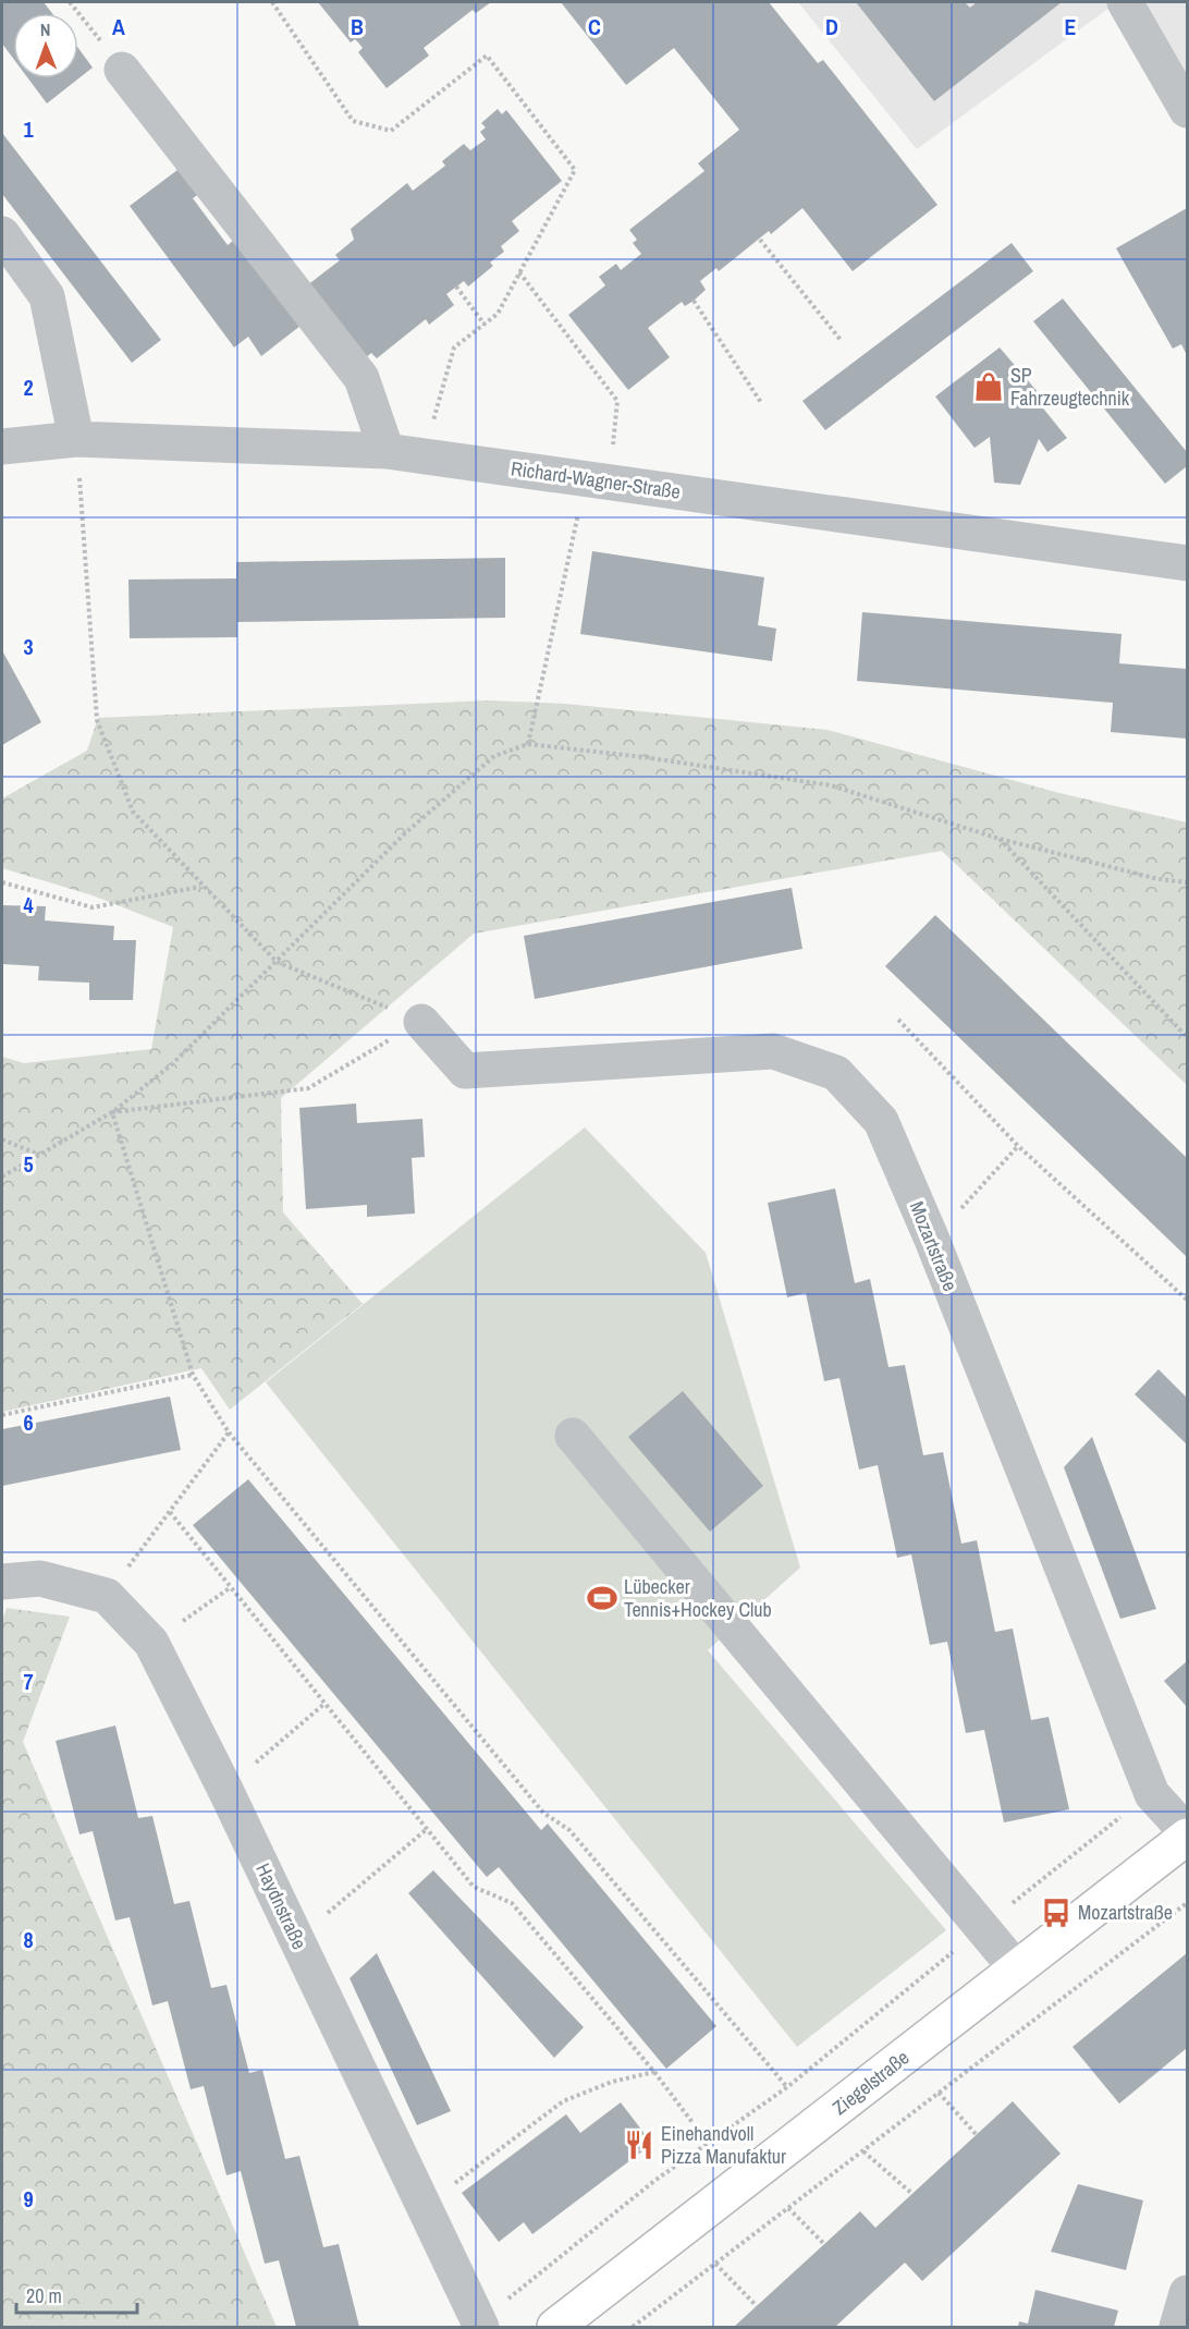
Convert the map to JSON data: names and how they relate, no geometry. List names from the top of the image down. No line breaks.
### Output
{"streets":{"main road":["Ziegelstraße"],"street":["Richard-Wagner-Straße","Mozartstraße","Haydnstraße"]},"places":{"shop":["SP Fahrzeugtechnik"],"sports":["Lübecker Tennis+Hockey Club"],"bus stop":["Mozartstraße"],"restaurant":["Einehandvoll Pizza Manufaktur"]},"scale_bar":"20 m","north":"top","grid":{"columns":["A","B","C","D","E"],"rows":["1","2","3","4","5","6","7","8","9"]}}
